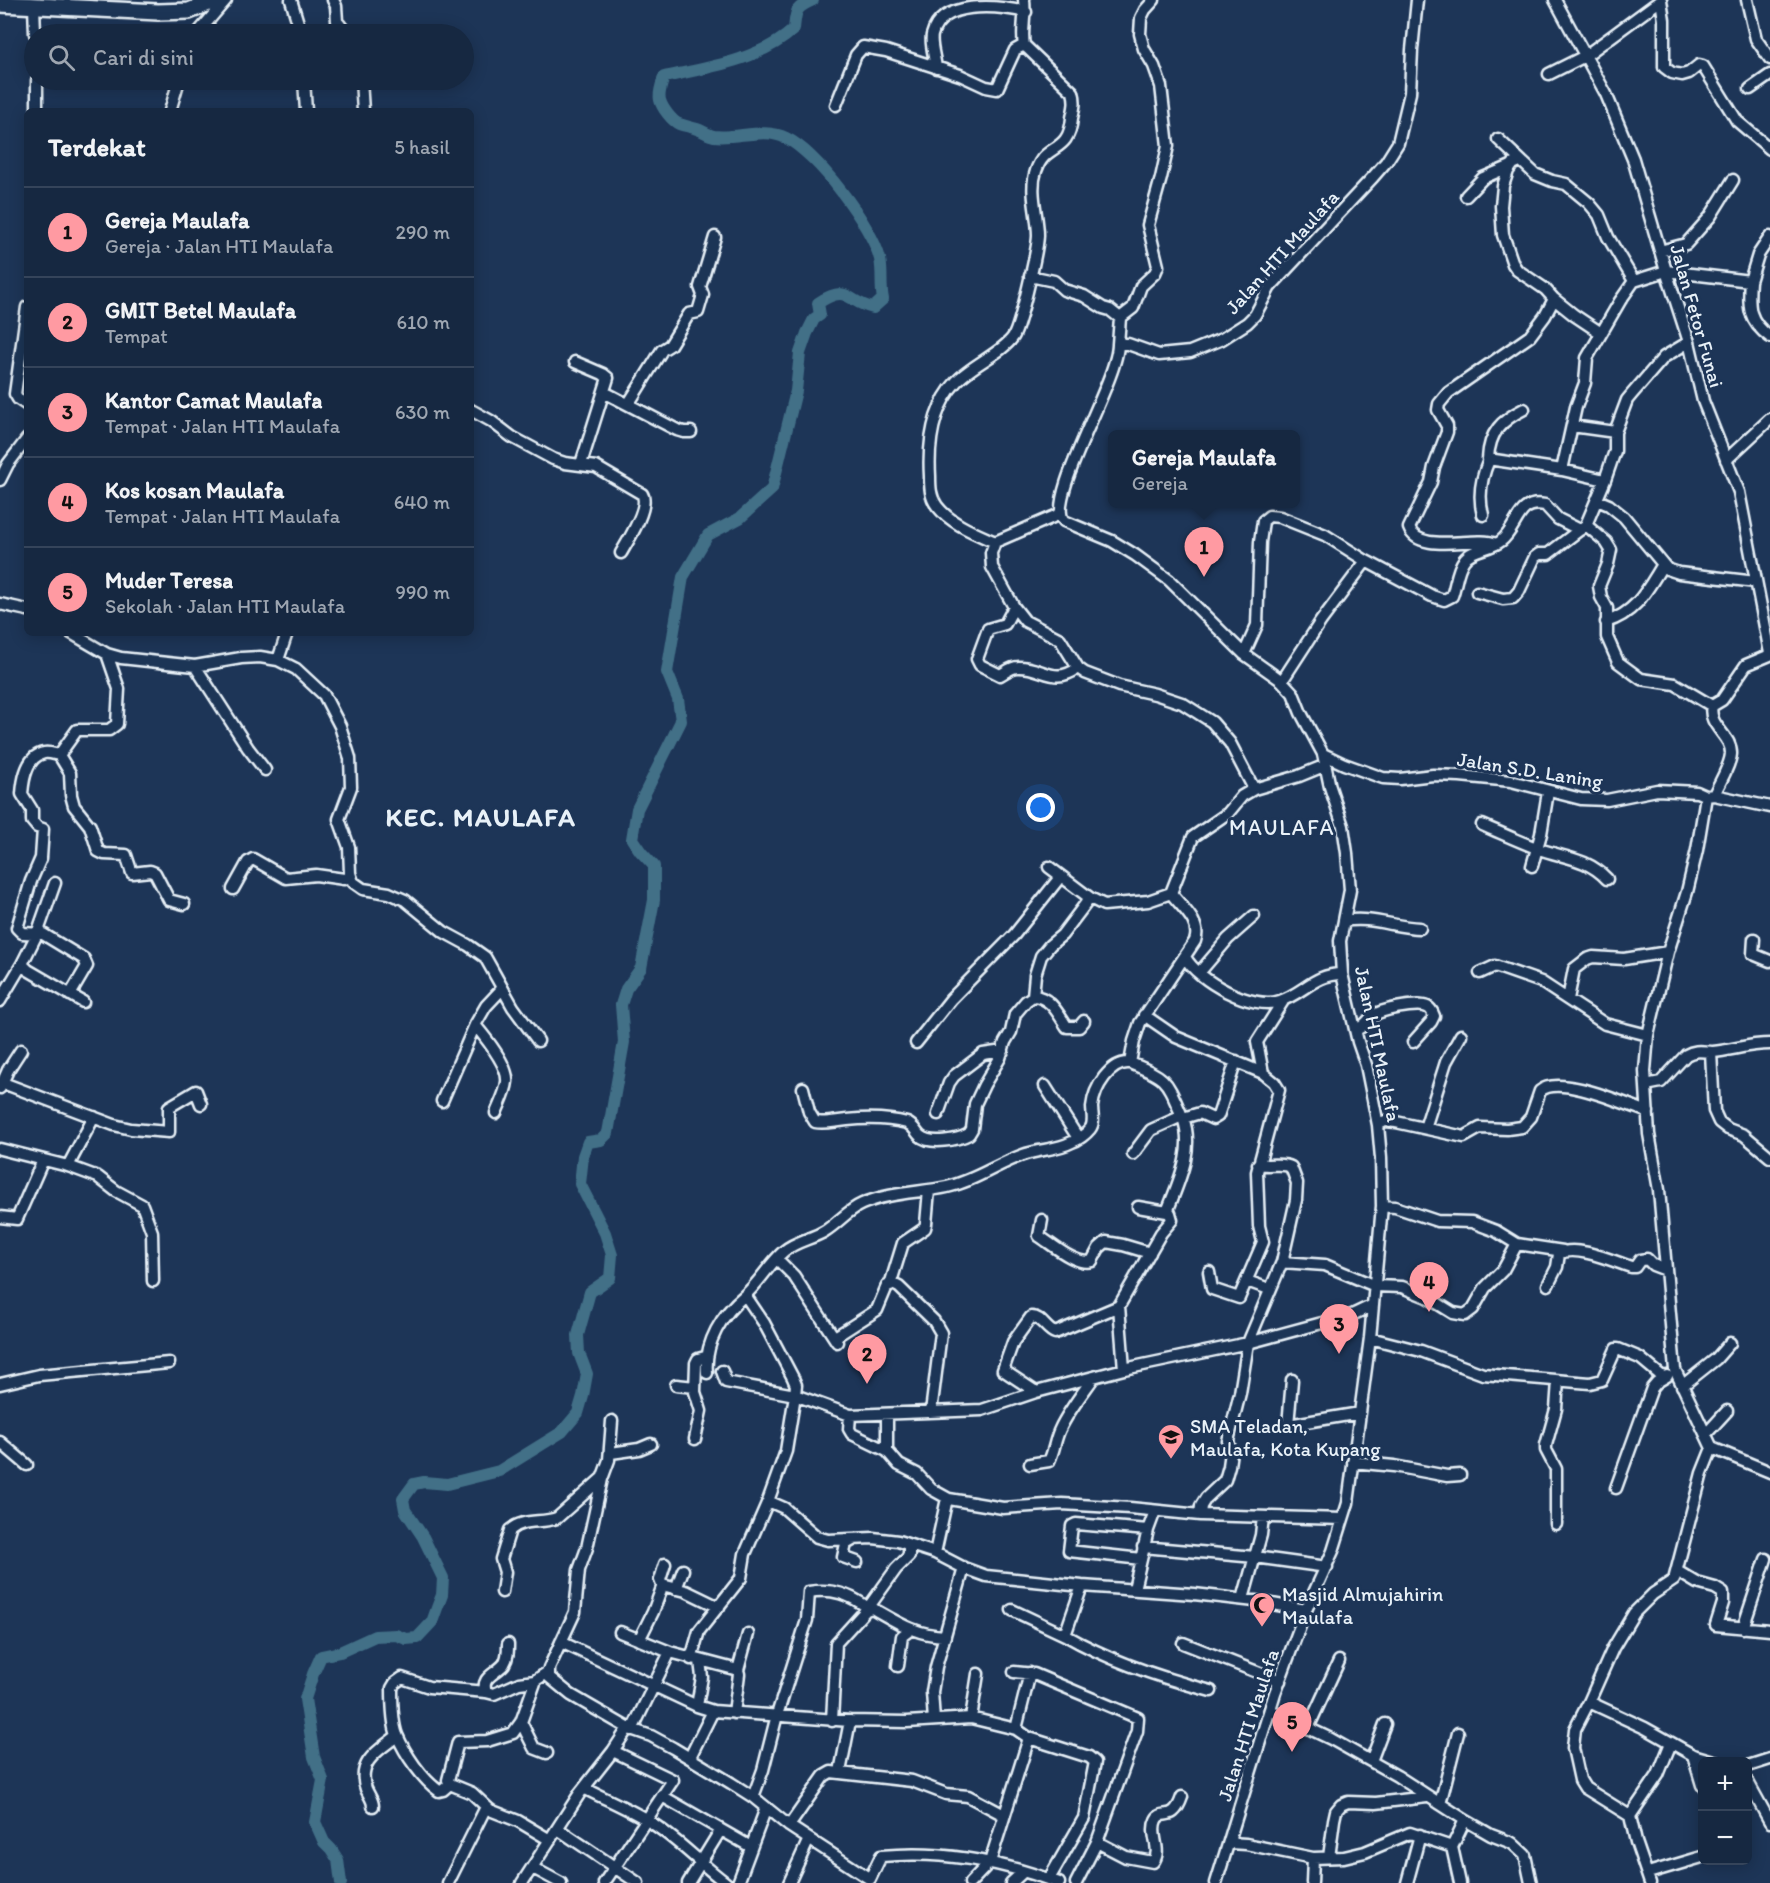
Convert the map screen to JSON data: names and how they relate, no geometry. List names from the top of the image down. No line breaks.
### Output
{"streets":{"street":["Jalan HTI Maulafa","Jalan Fetor Funai","Jalan S.D. Laning"]},"crossings":[["Jalan HTI Maulafa","Jalan S.D. Laning"]],"districts":["KEC. MAULAFA","MAULAFA"],"places":{"school or university":["SMA Teladan, Maulafa, Kota Kupang"],"mosque":["Masjid Almujahirin Maulafa"]},"page":{"search":"Cari di sini","heading":["Terdekat","5 hasil"],"list":[{"mark":"1","name":"Gereja Maulafa","note":"Gereja · Jalan HTI Maulafa","value":"290 m"},{"mark":"2","name":"GMIT Betel Maulafa","note":"Tempat","value":"610 m"},{"mark":"3","name":"Kantor Camat Maulafa","note":"Tempat · Jalan HTI Maulafa","value":"630 m"},{"mark":"4","name":"Kos kosan Maulafa","note":"Tempat · Jalan HTI Maulafa","value":"640 m"},{"mark":"5","name":"Muder Teresa","note":"Sekolah · Jalan HTI Maulafa","value":"990 m"}],"popup":["Gereja Maulafa","Gereja"],"pins":["1","4","3","2","5"],"map_buttons":["+","−"]}}
